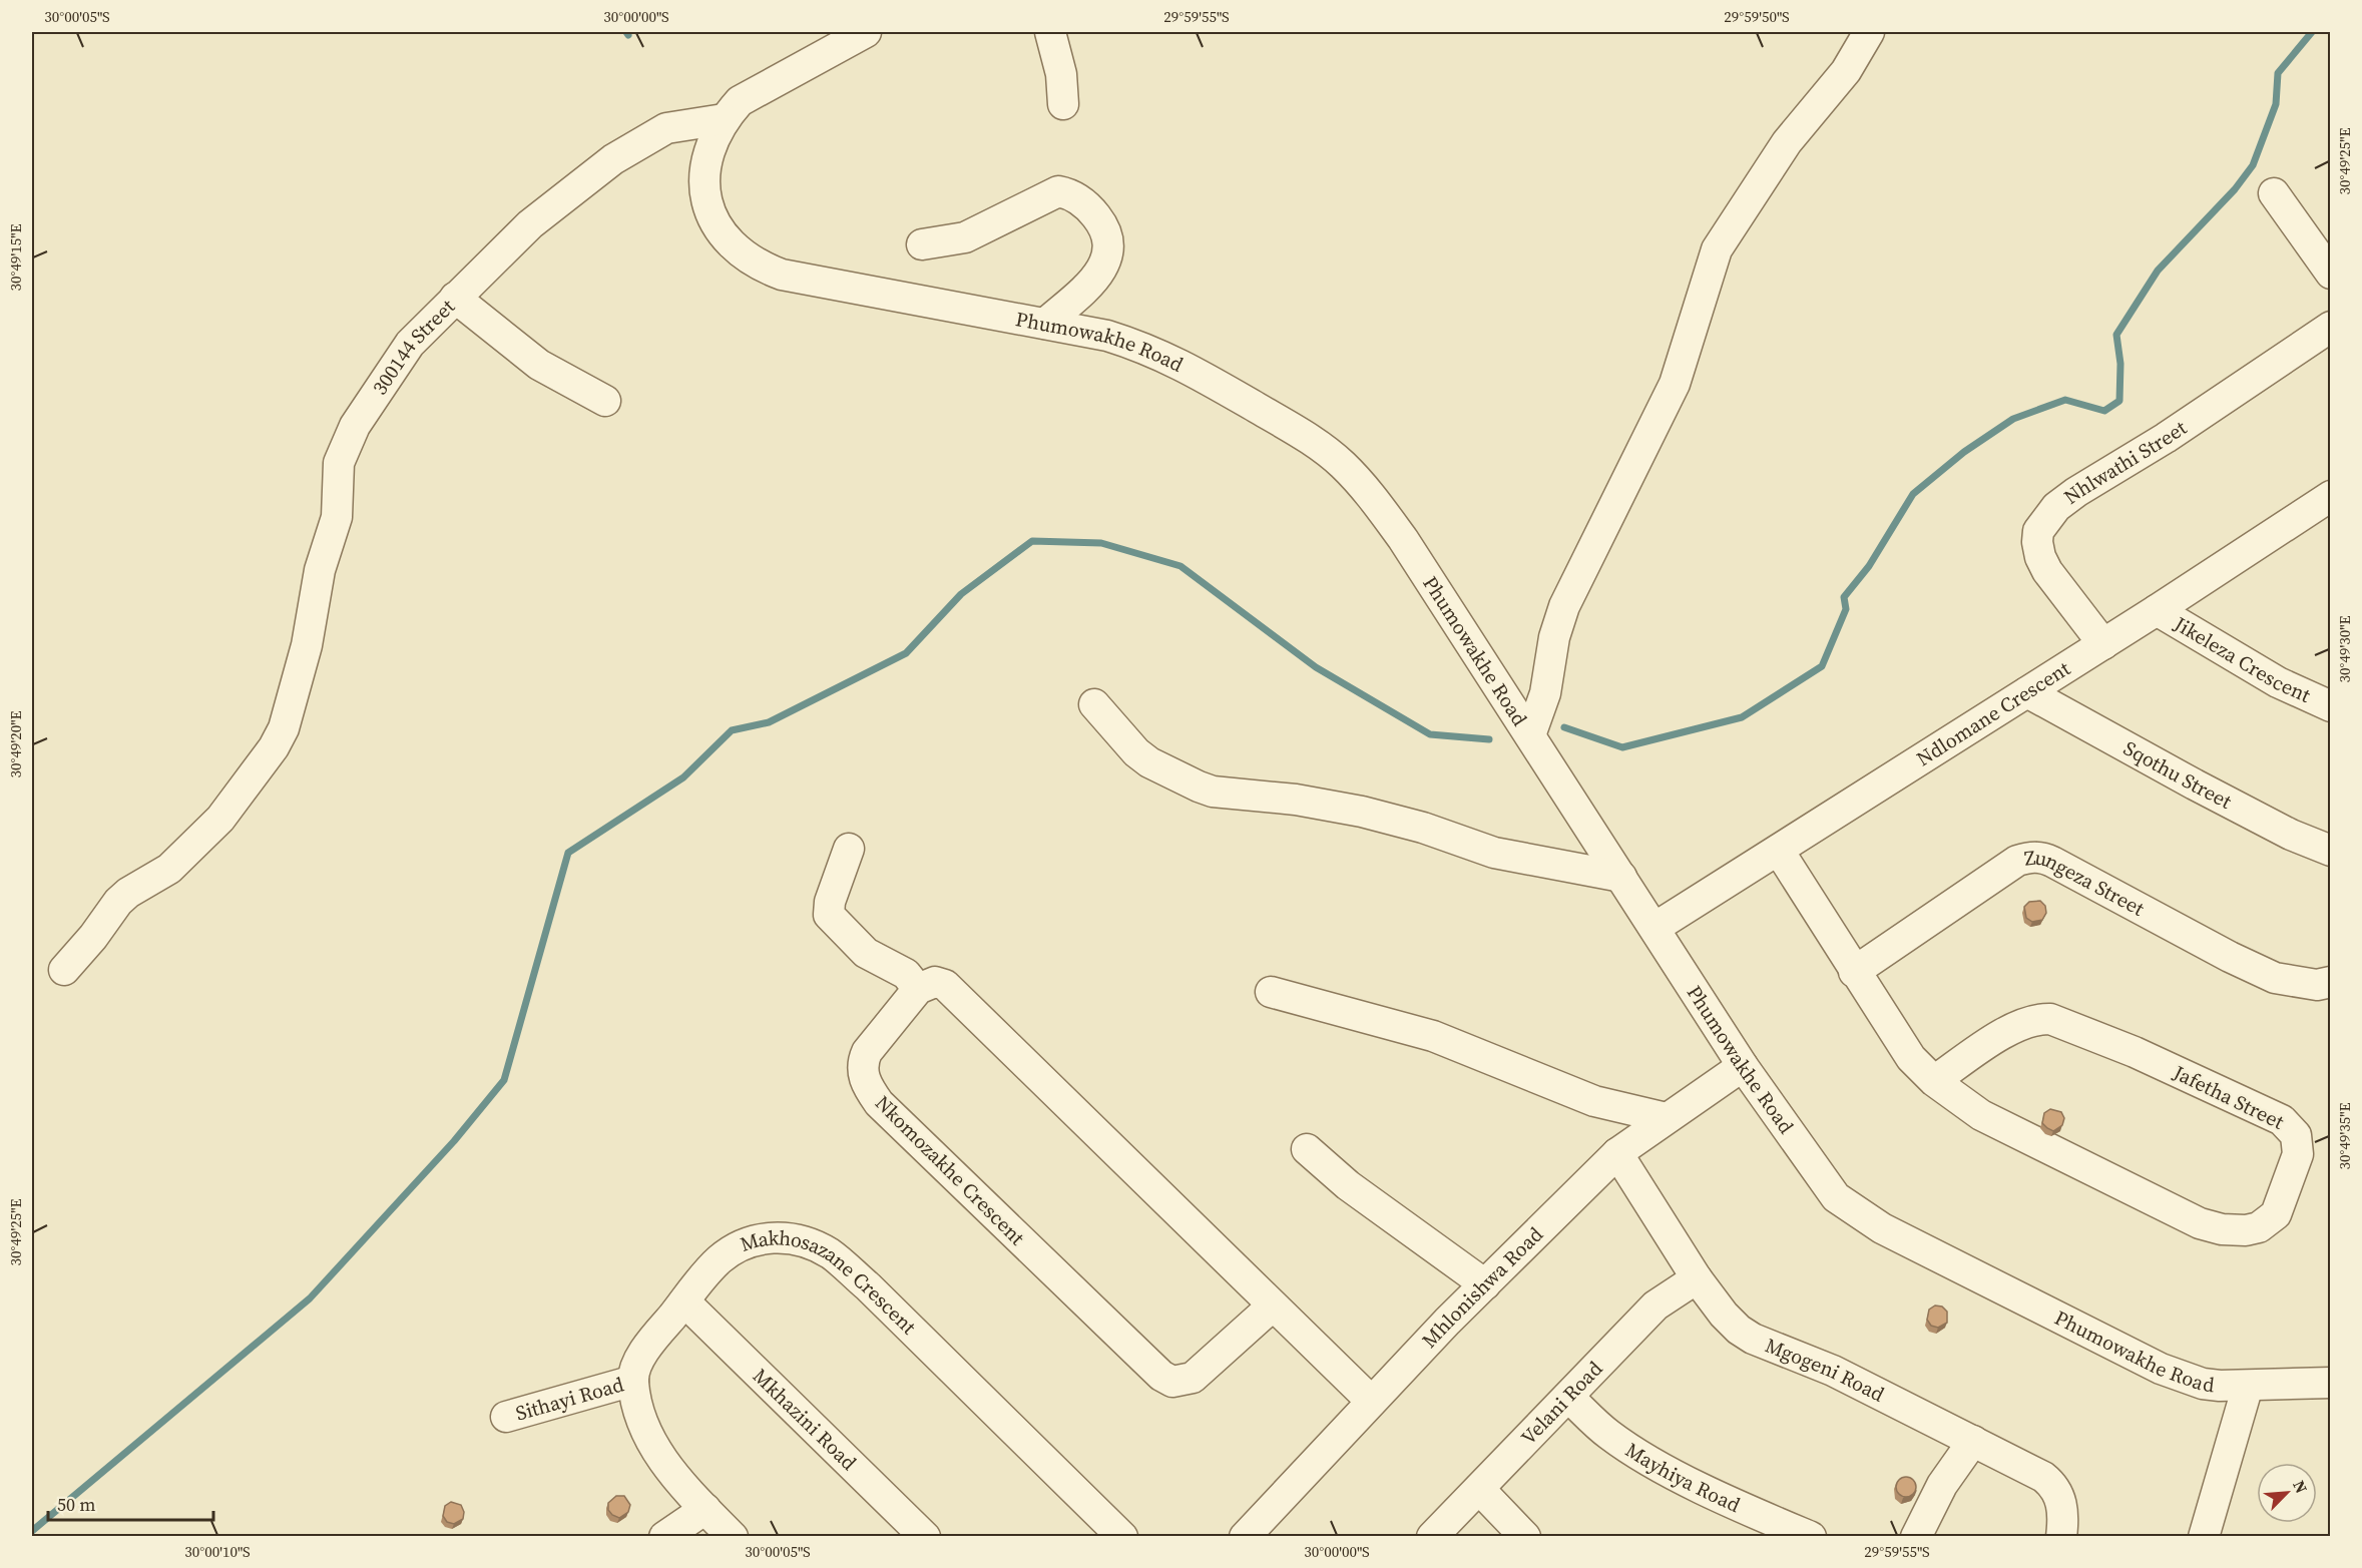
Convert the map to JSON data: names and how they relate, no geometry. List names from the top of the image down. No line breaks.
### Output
{"streets":{"street":["Phumowakhe Road","300144 Street","Nhlwathi Street","Jikeleza Crescent","Ndlomane Crescent","Sqothu Street","Zungeza Street","Jafetha Street","Nkomozakhe Crescent","Mhlonishwa Road","Makhosazane Crescent","Mgogeni Road","Sithayi Road","Velani Road","Mkhazini Road","Mayhiya Road"]},"crossings":[["Phumowakhe Road","300144 Street"],["Phumowakhe Road","Ndlomane Crescent"],["Phumowakhe Road","Mhlonishwa Road"],["Nhlwathi Street","Ndlomane Crescent"],["Jikeleza Crescent","Ndlomane Crescent"],["Ndlomane Crescent","Sqothu Street"],["Ndlomane Crescent","Jafetha Street"],["Zungeza Street","Jafetha Street"],["Mhlonishwa Road","Mgogeni Road"],["Makhosazane Crescent","Sithayi Road"],["Makhosazane Crescent","Mkhazini Road"],["Mgogeni Road","Velani Road"],["Velani Road","Mayhiya Road"]],"scale_bar":"50 m","north":"top right","coordinates":["30°00'05\"S","30°00'00\"S","29°59'55\"S","29°59'50\"S","30°49'25\"E","30°49'15\"E","30°49'30\"E","30°49'20\"E","30°49'35\"E","30°00'10\"S"]}
